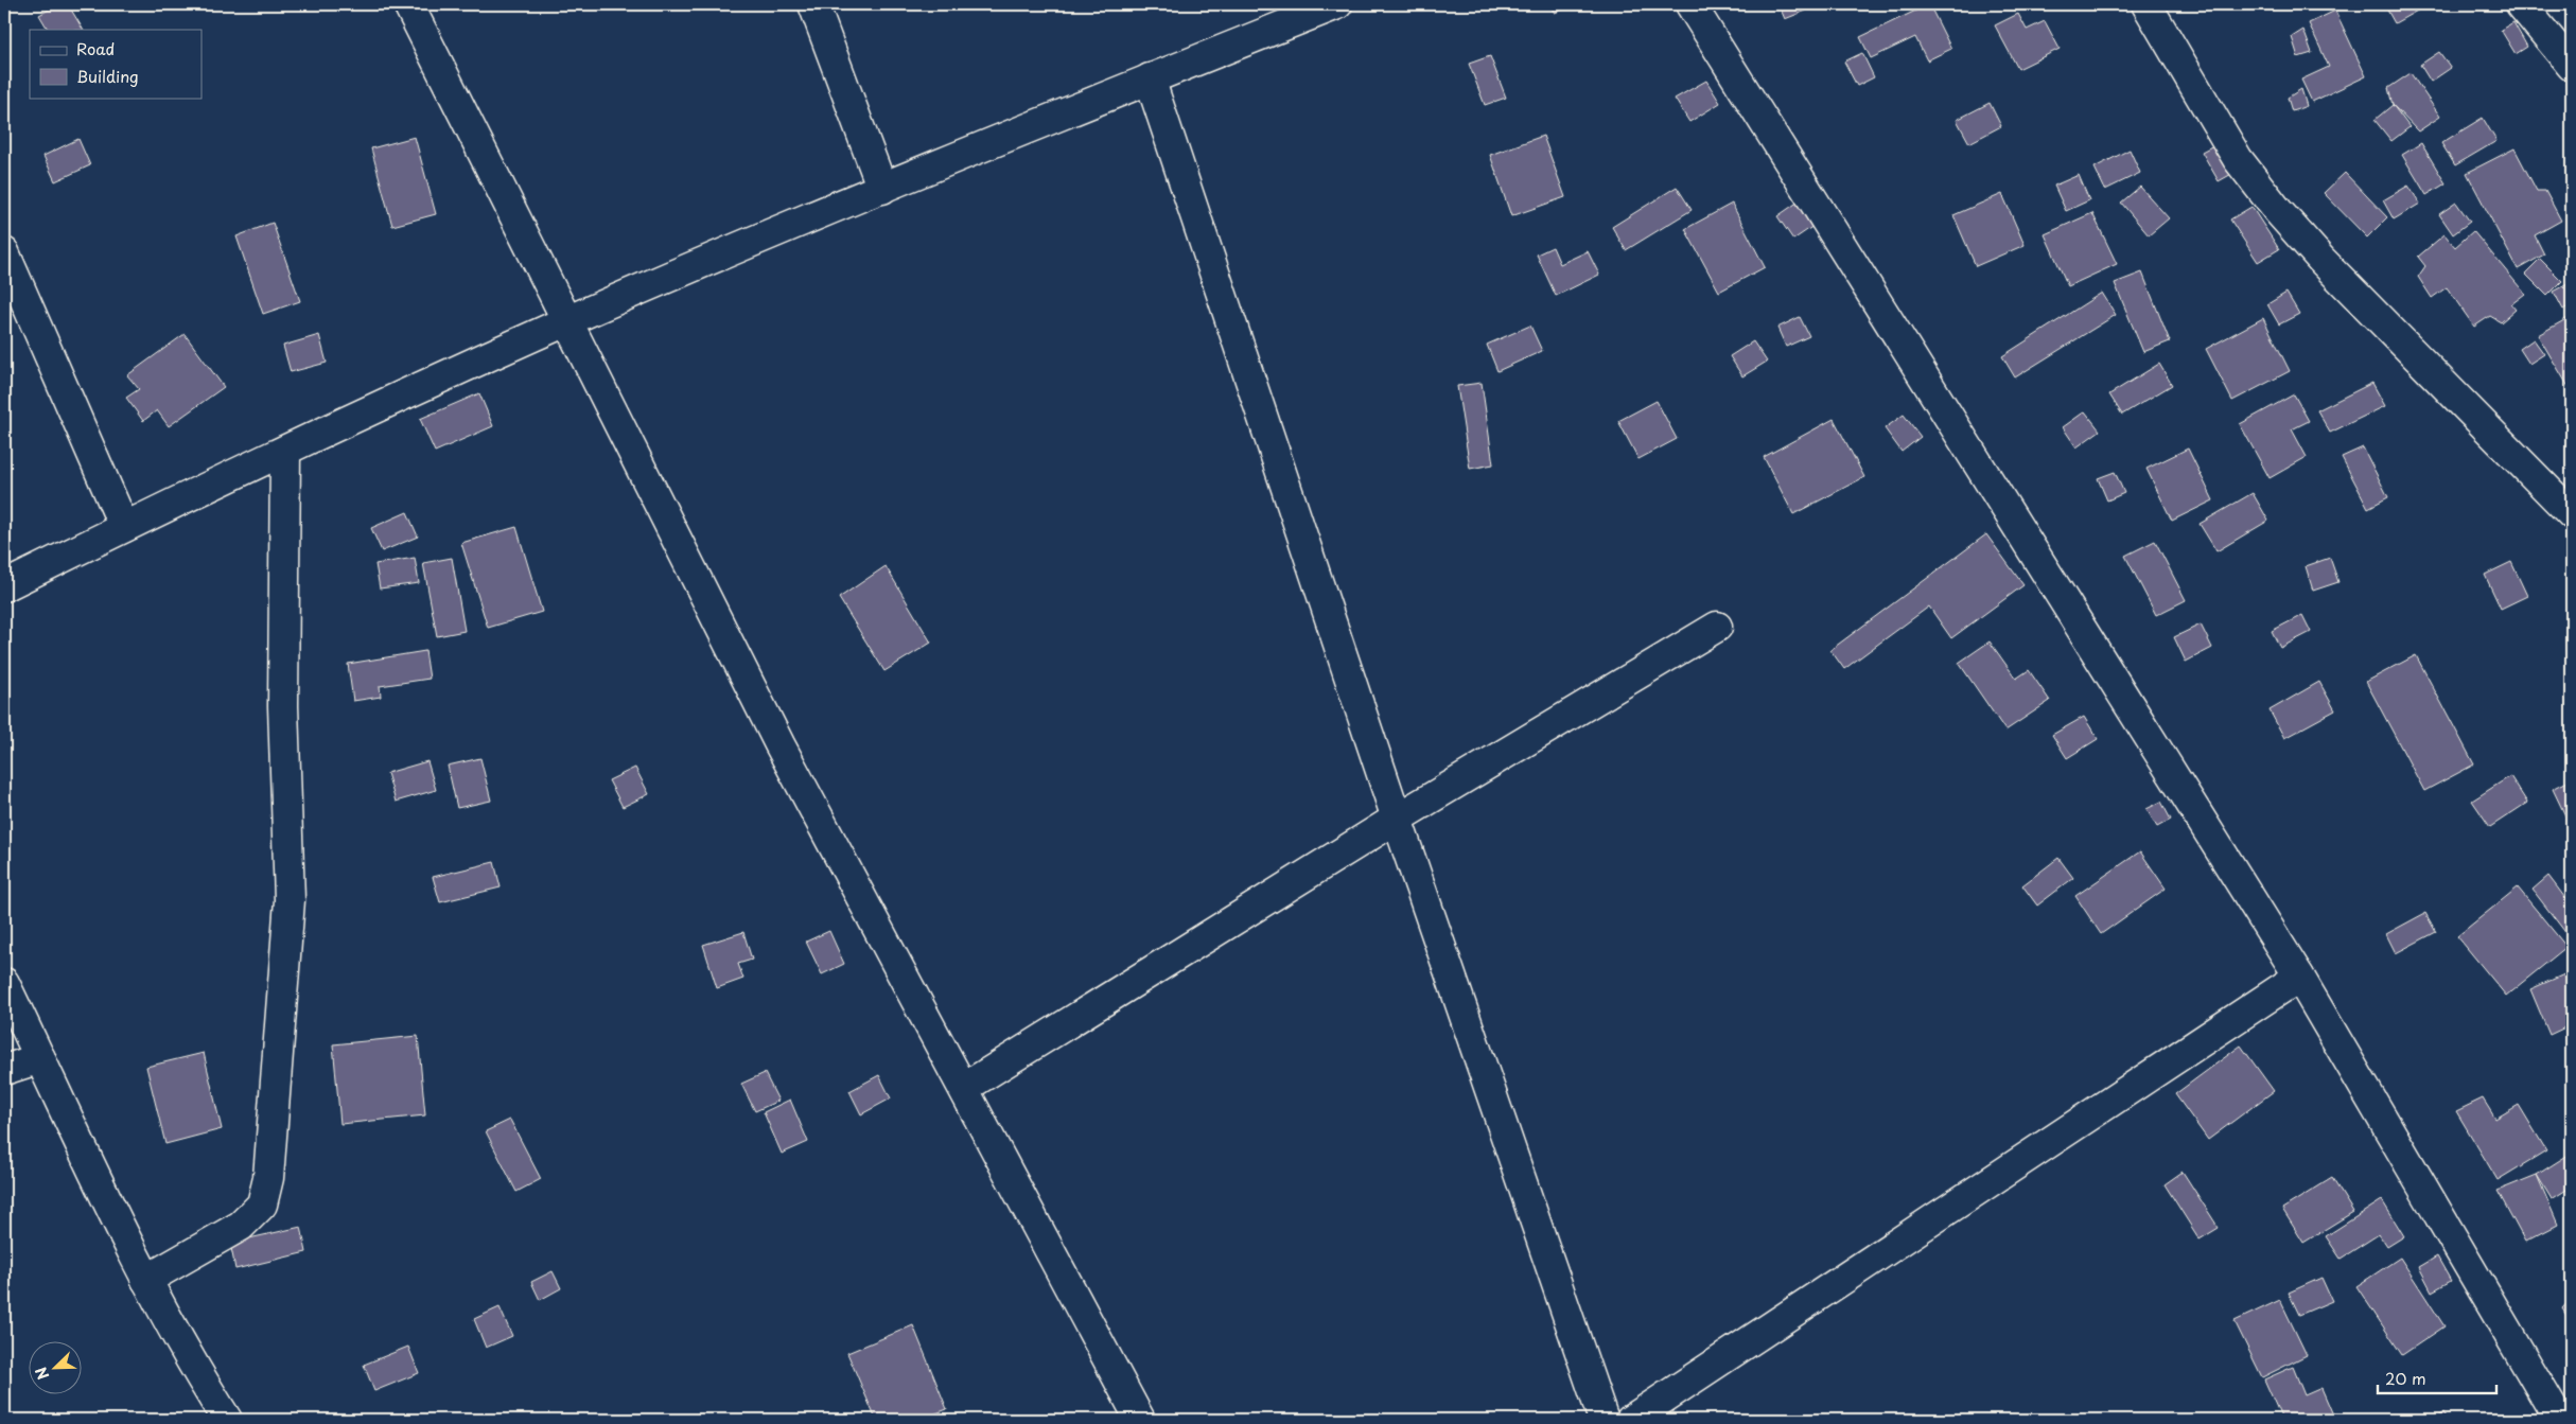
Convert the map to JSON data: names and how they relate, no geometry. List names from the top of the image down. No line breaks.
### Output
{"legend":["Road","Building"],"scale_bar":"20 m","north":"bottom left"}
